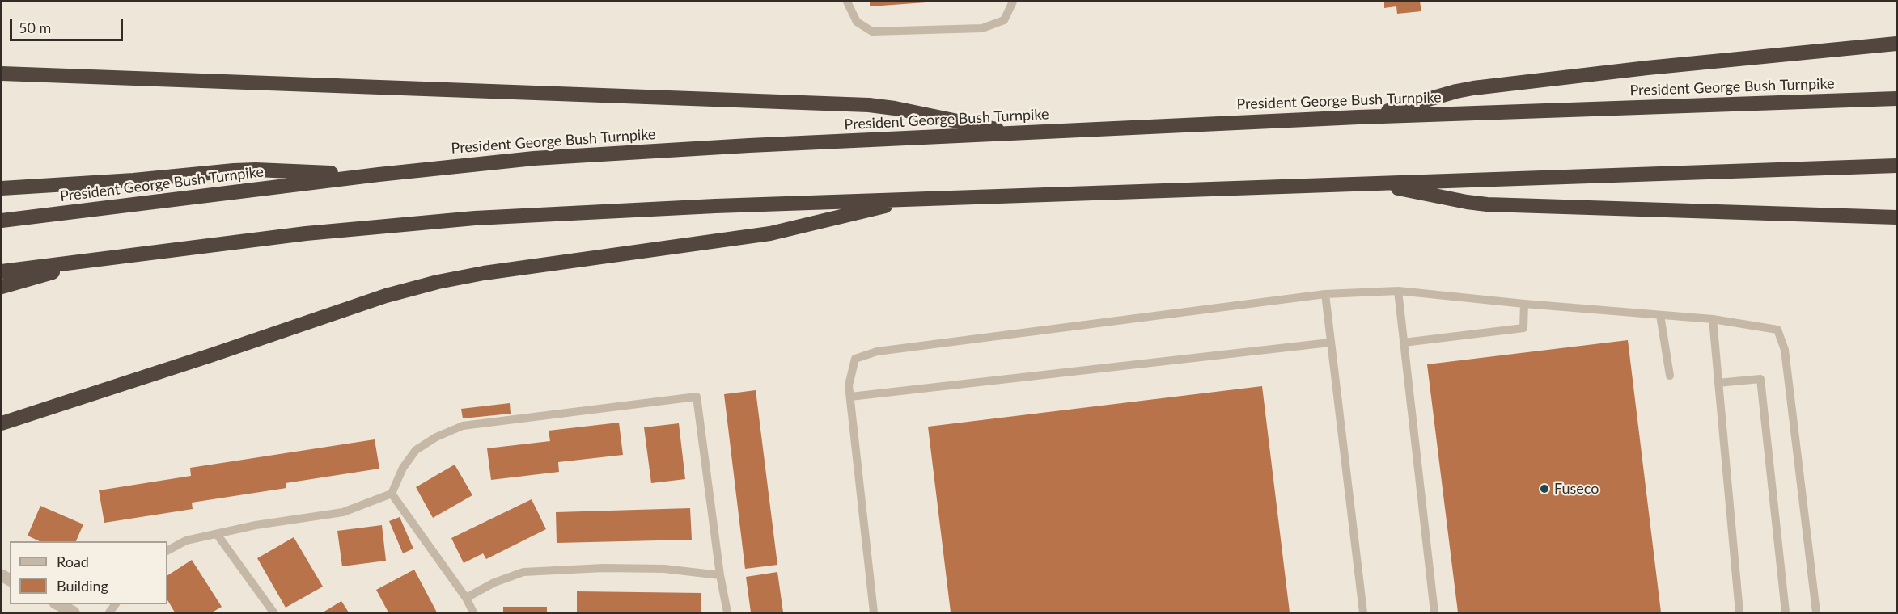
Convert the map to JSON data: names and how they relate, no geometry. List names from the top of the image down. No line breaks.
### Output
{"streets":{"highway":["President George Bush Turnpike"]},"places":["Fuseco"],"legend":["Road","Building"],"scale_bar":"50 m"}
